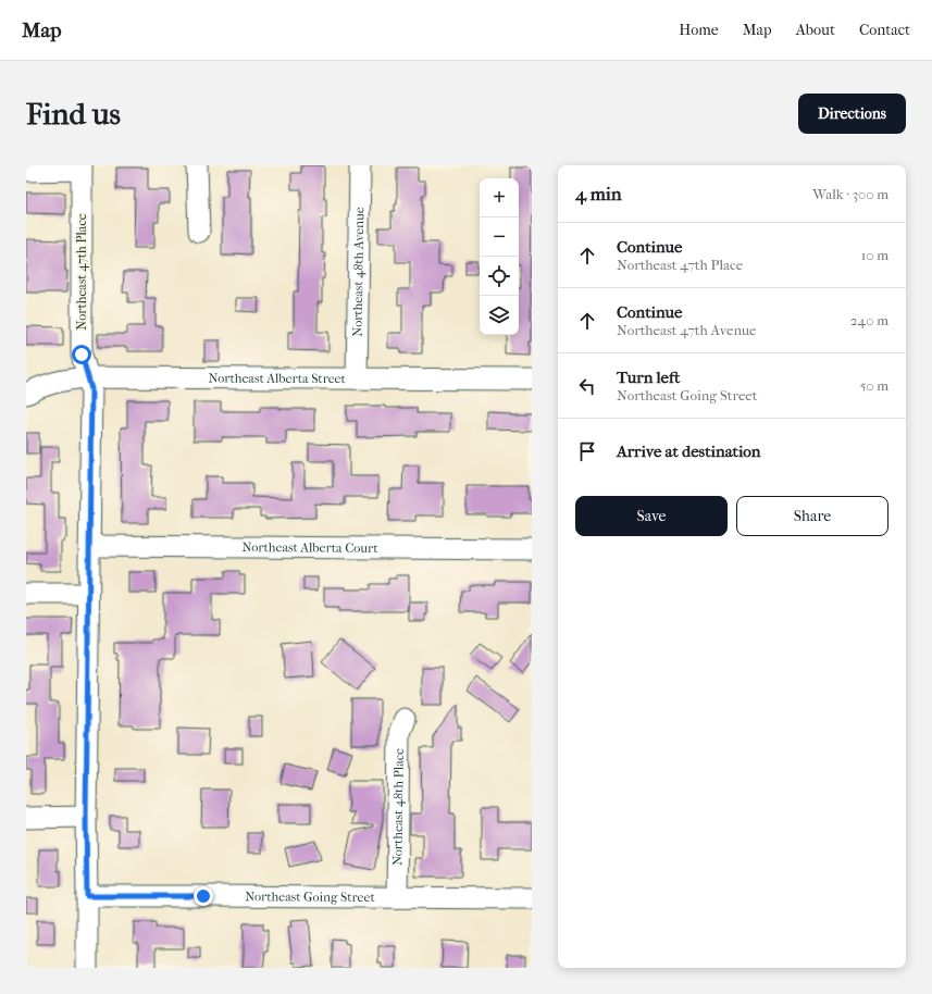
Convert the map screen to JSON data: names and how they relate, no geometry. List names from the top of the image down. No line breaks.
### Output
{"streets":{"street":["Northeast 47th Place","Northeast 48th Avenue","Northeast Alberta Street","Northeast Alberta Court","Northeast 48th Place","Northeast Going Street"]},"crossings":[["Northeast 47th Place","Northeast Alberta Street"],["Northeast 47th Place","Northeast Alberta Court"],["Northeast 47th Place","Northeast Going Street"],["Northeast 48th Avenue","Northeast Alberta Street"],["Northeast 48th Place","Northeast Going Street"]],"page":{"header":"Map","nav":["Home","Map","About","Contact"],"buttons":["Directions",["Save","Share"]],"title":"Find us","heading":["4 min","Walk · 300 m"],"map_buttons":["+","−"],"list":[["Continue","Northeast 47th Place","10 m"],["Continue","Northeast 47th Avenue","240 m"],["Turn left","Northeast Going Street","50 m"],"Arrive at destination"]}}
